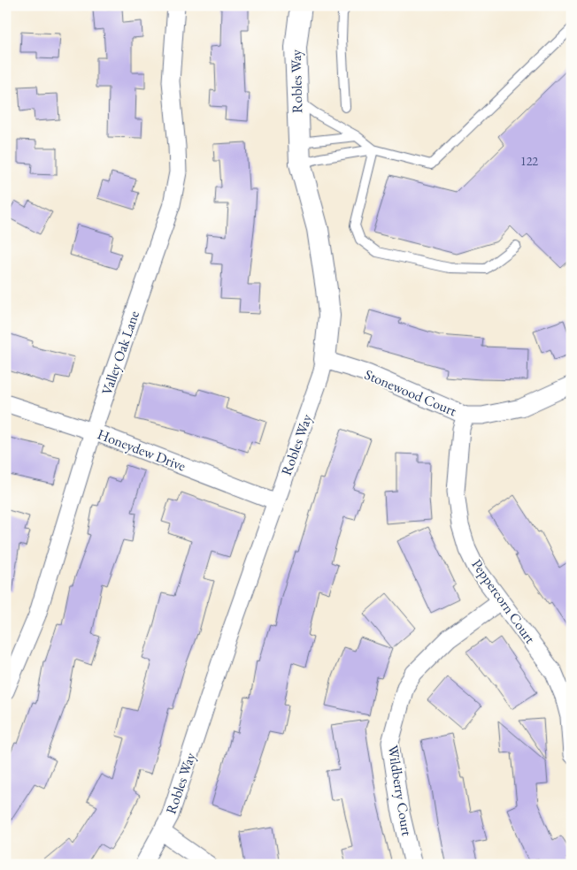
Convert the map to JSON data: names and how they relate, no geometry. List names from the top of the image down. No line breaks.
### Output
{"streets":{"street":["Robles Way","Valley Oak Lane","Stonewood Court","Honeydew Drive","Peppercorn Court","Wildberry Court"]},"crossings":[["Robles Way","Stonewood Court"],["Robles Way","Honeydew Drive"],["Valley Oak Lane","Honeydew Drive"],["Stonewood Court","Peppercorn Court"],["Peppercorn Court","Wildberry Court"]],"house_numbers":["122"]}
